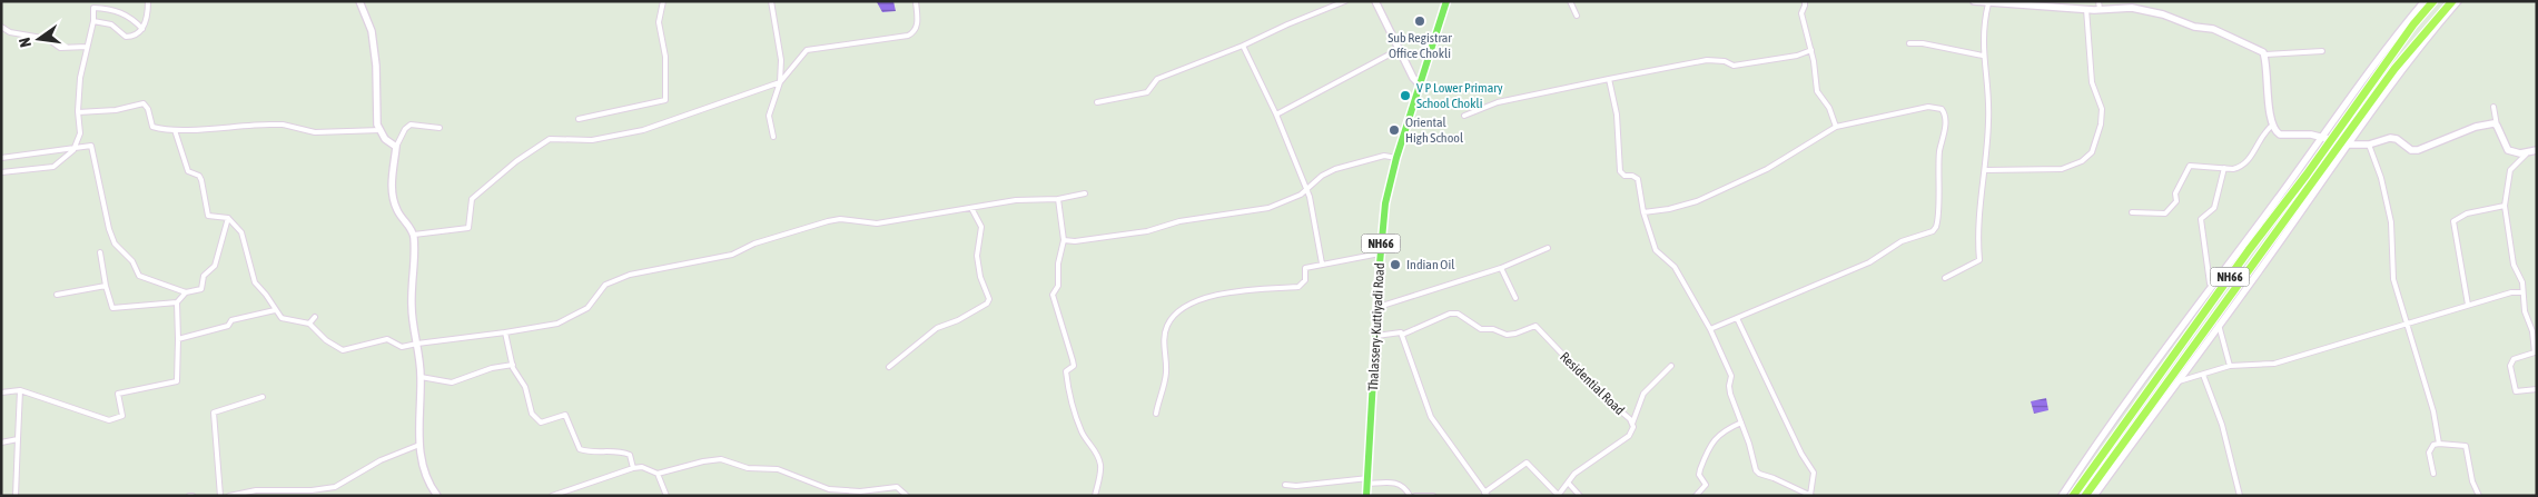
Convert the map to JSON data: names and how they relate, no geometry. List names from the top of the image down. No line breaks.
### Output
{"streets":{"highway":["NH66"],"main road":["Thalassery-Kuttiyadi Road"],"street":["Residential Road"]},"places":["Sub Registrar Office Chokli","V P Lower Primary School Chokli","Oriental High School","Indian Oil"],"north":"left"}
